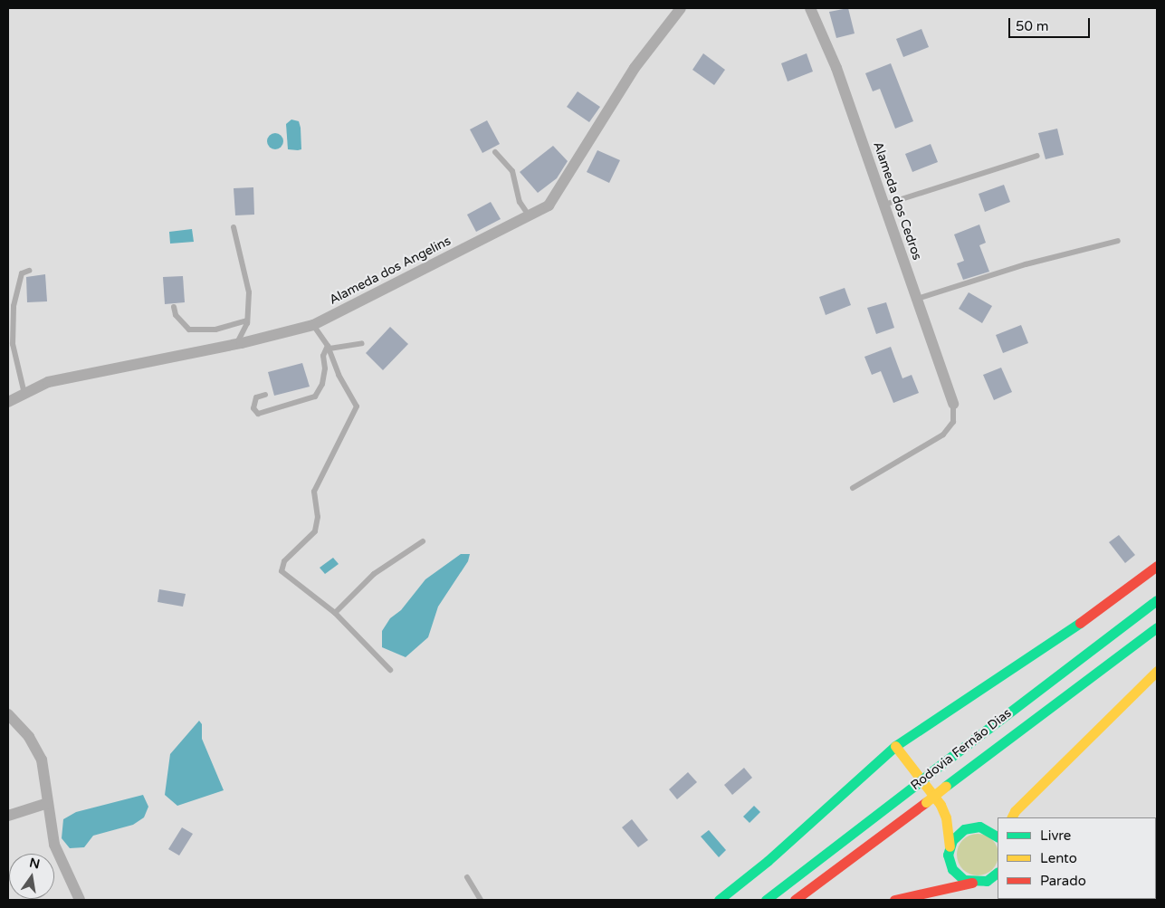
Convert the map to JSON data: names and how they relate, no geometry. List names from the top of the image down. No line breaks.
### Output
{"streets":{"main road":["Rodovia Fernão Dias"],"street":["Alameda dos Cedros","Alameda dos Angelins"]},"legend":["Livre","Lento","Parado"],"scale_bar":"50 m","north":"top"}
